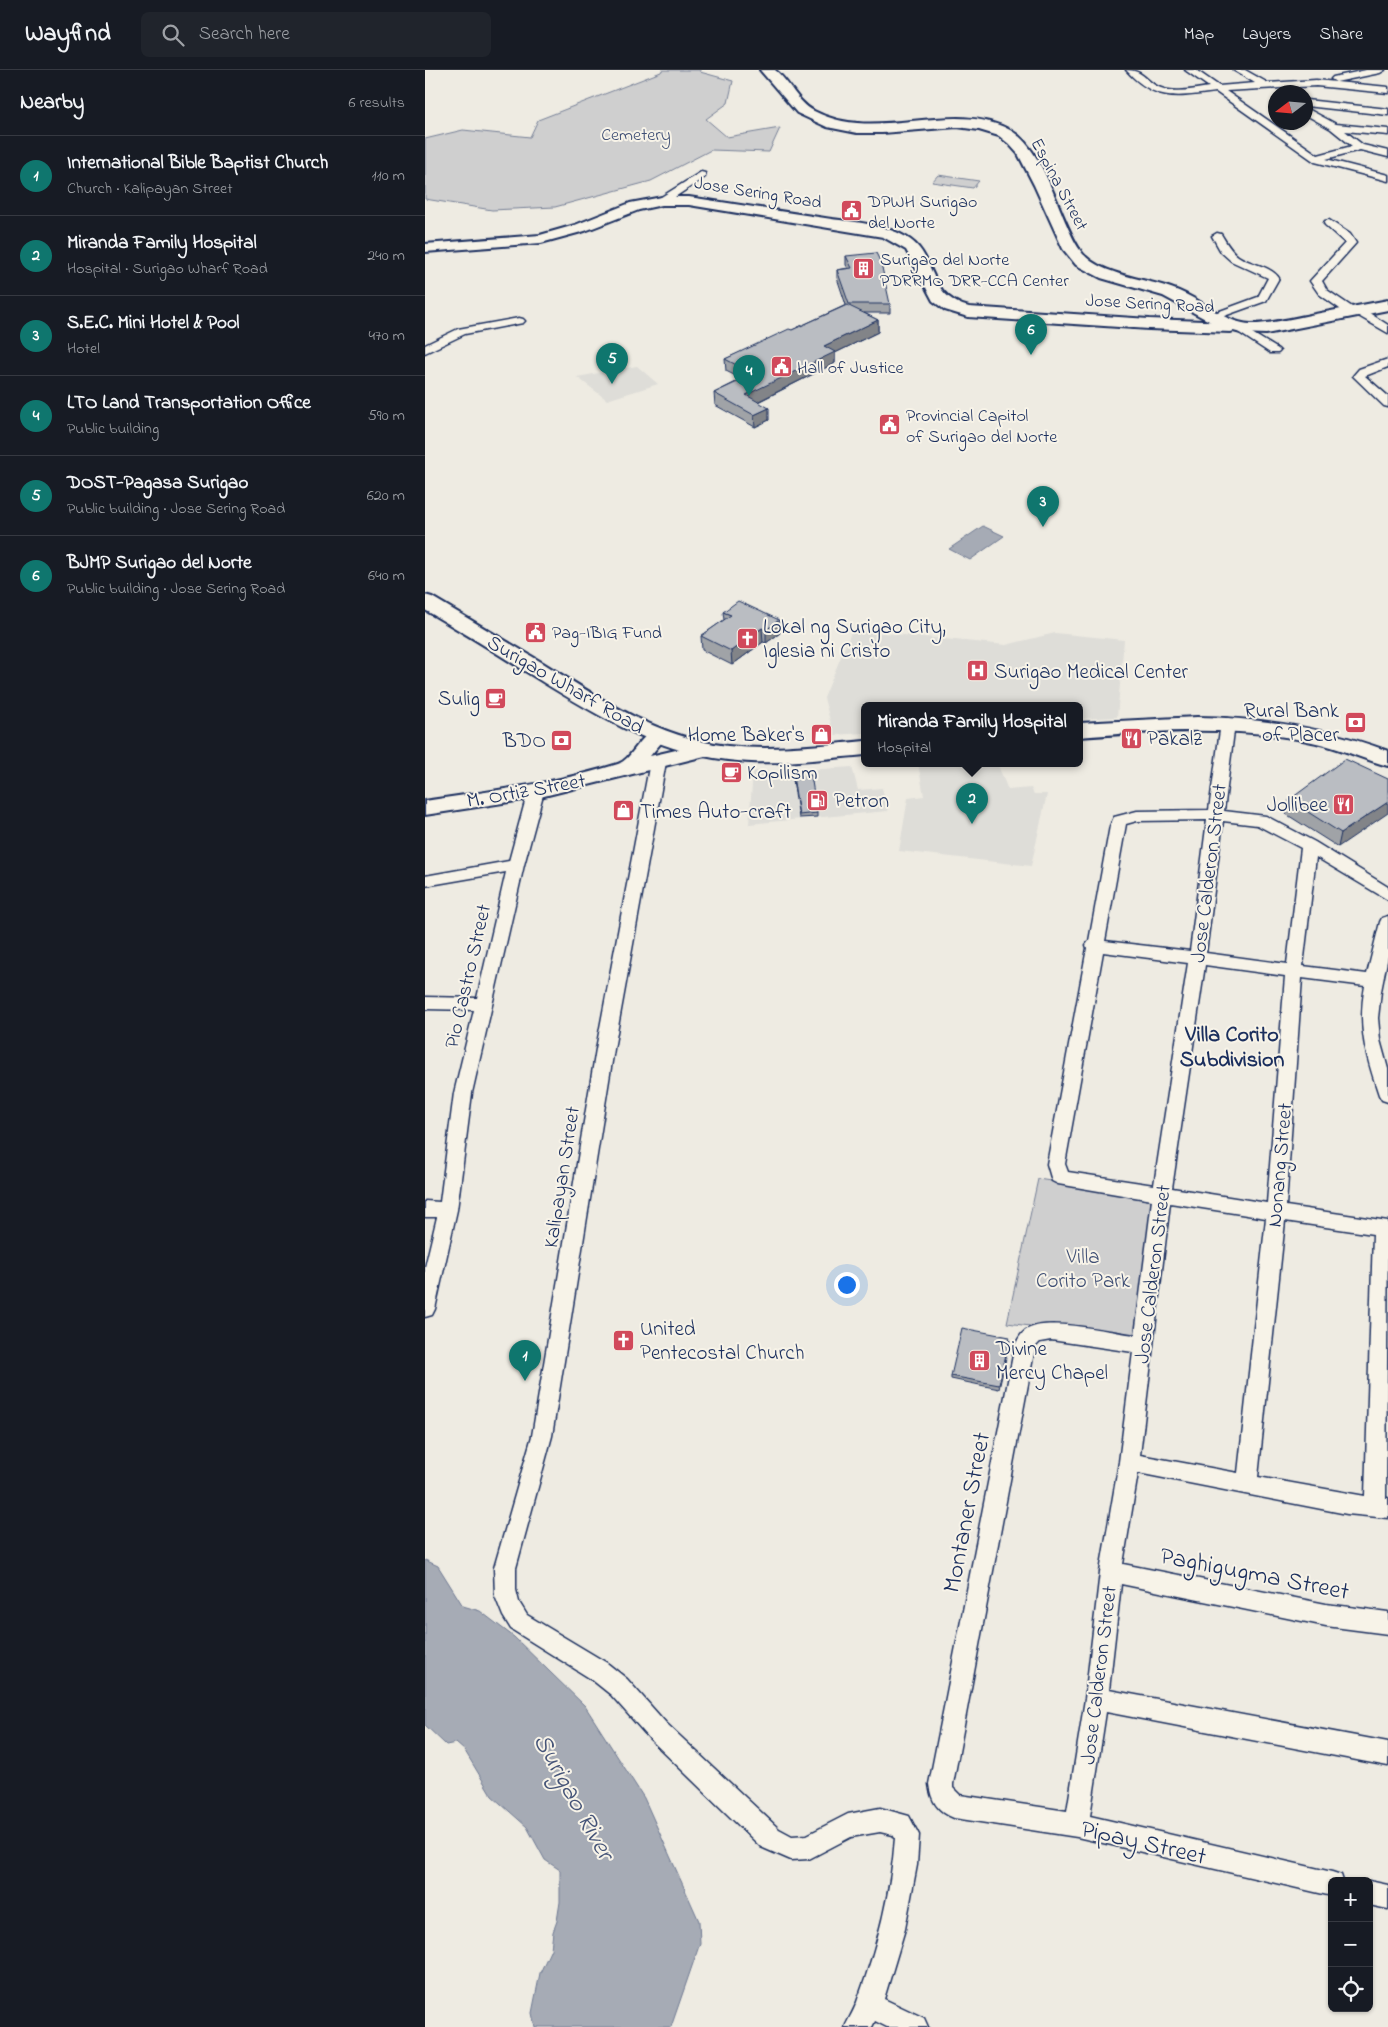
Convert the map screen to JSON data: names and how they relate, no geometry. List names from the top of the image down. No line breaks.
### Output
{"streets":{"main road":["Espina Street","Jose Sering Road","Surigao Wharf Road","M. Ortiz Street"],"street":["Jose Calderon Street","Pio Castro Street","Nonang Street","Kalipayan Street","Montaner Street","Paghigugma Street","Pipay Street"]},"crossings":[["Espina Street","Jose Sering Road"],["Surigao Wharf Road","M. Ortiz Street"],["M. Ortiz Street","Pio Castro Street"],["M. Ortiz Street","Kalipayan Street"],["Jose Calderon Street","Montaner Street"],["Jose Calderon Street","Paghigugma Street"],["Jose Calderon Street","Pipay Street"],["Montaner Street","Pipay Street"]],"districts":["Villa Corito Subdivision"],"water":["Surigao River"],"parks":["Cemetery","Villa Corito Park"],"places":{"public building":["DPWH Surigao del Norte","Hall of Justice","Provincial Capitol of Surigao del Norte","Pag-IBIG Fund"],"building":["Surigao del Norte PDRRMO DRR-CCA Center","Divine Mercy Chapel"],"church":["Lokal ng Surigao City, Iglesia ni Cristo","United Pentecostal Church"],"hospital":["Surigao Medical Center"],"cafe":["Sulig","Kopilism"],"bank":["Rural Bank of Placer","BDO"],"shop":["Home Baker's","Times Auto-craft"],"restaurant":["Pakalz","Jollibee"],"fuel station":["Petron"]},"north":"left","page":{"header":"Wayfind","search":"Search here","nav":["Map","Layers","Share"],"heading":["Nearby","6 results"],"list":[{"mark":"1","name":"International Bible Baptist Church","note":"Church · Kalipayan Street","value":"110 m"},{"mark":"2","name":"Miranda Family Hospital","note":"Hospital · Surigao Wharf Road","value":"240 m"},{"mark":"3","name":"S.E.C. Mini Hotel & Pool","note":"Hotel","value":"470 m"},{"mark":"4","name":"LTO Land Transportation Office","note":"Public building","value":"590 m"},{"mark":"5","name":"DOST-Pagasa Surigao","note":"Public building · Jose Sering Road","value":"620 m"},{"mark":"6","name":"BJMP Surigao del Norte","note":"Public building · Jose Sering Road","value":"640 m"}],"pins":["6","5","4","3","2","1"],"popup":["Miranda Family Hospital","Hospital"],"map_buttons":["+","−"]}}
